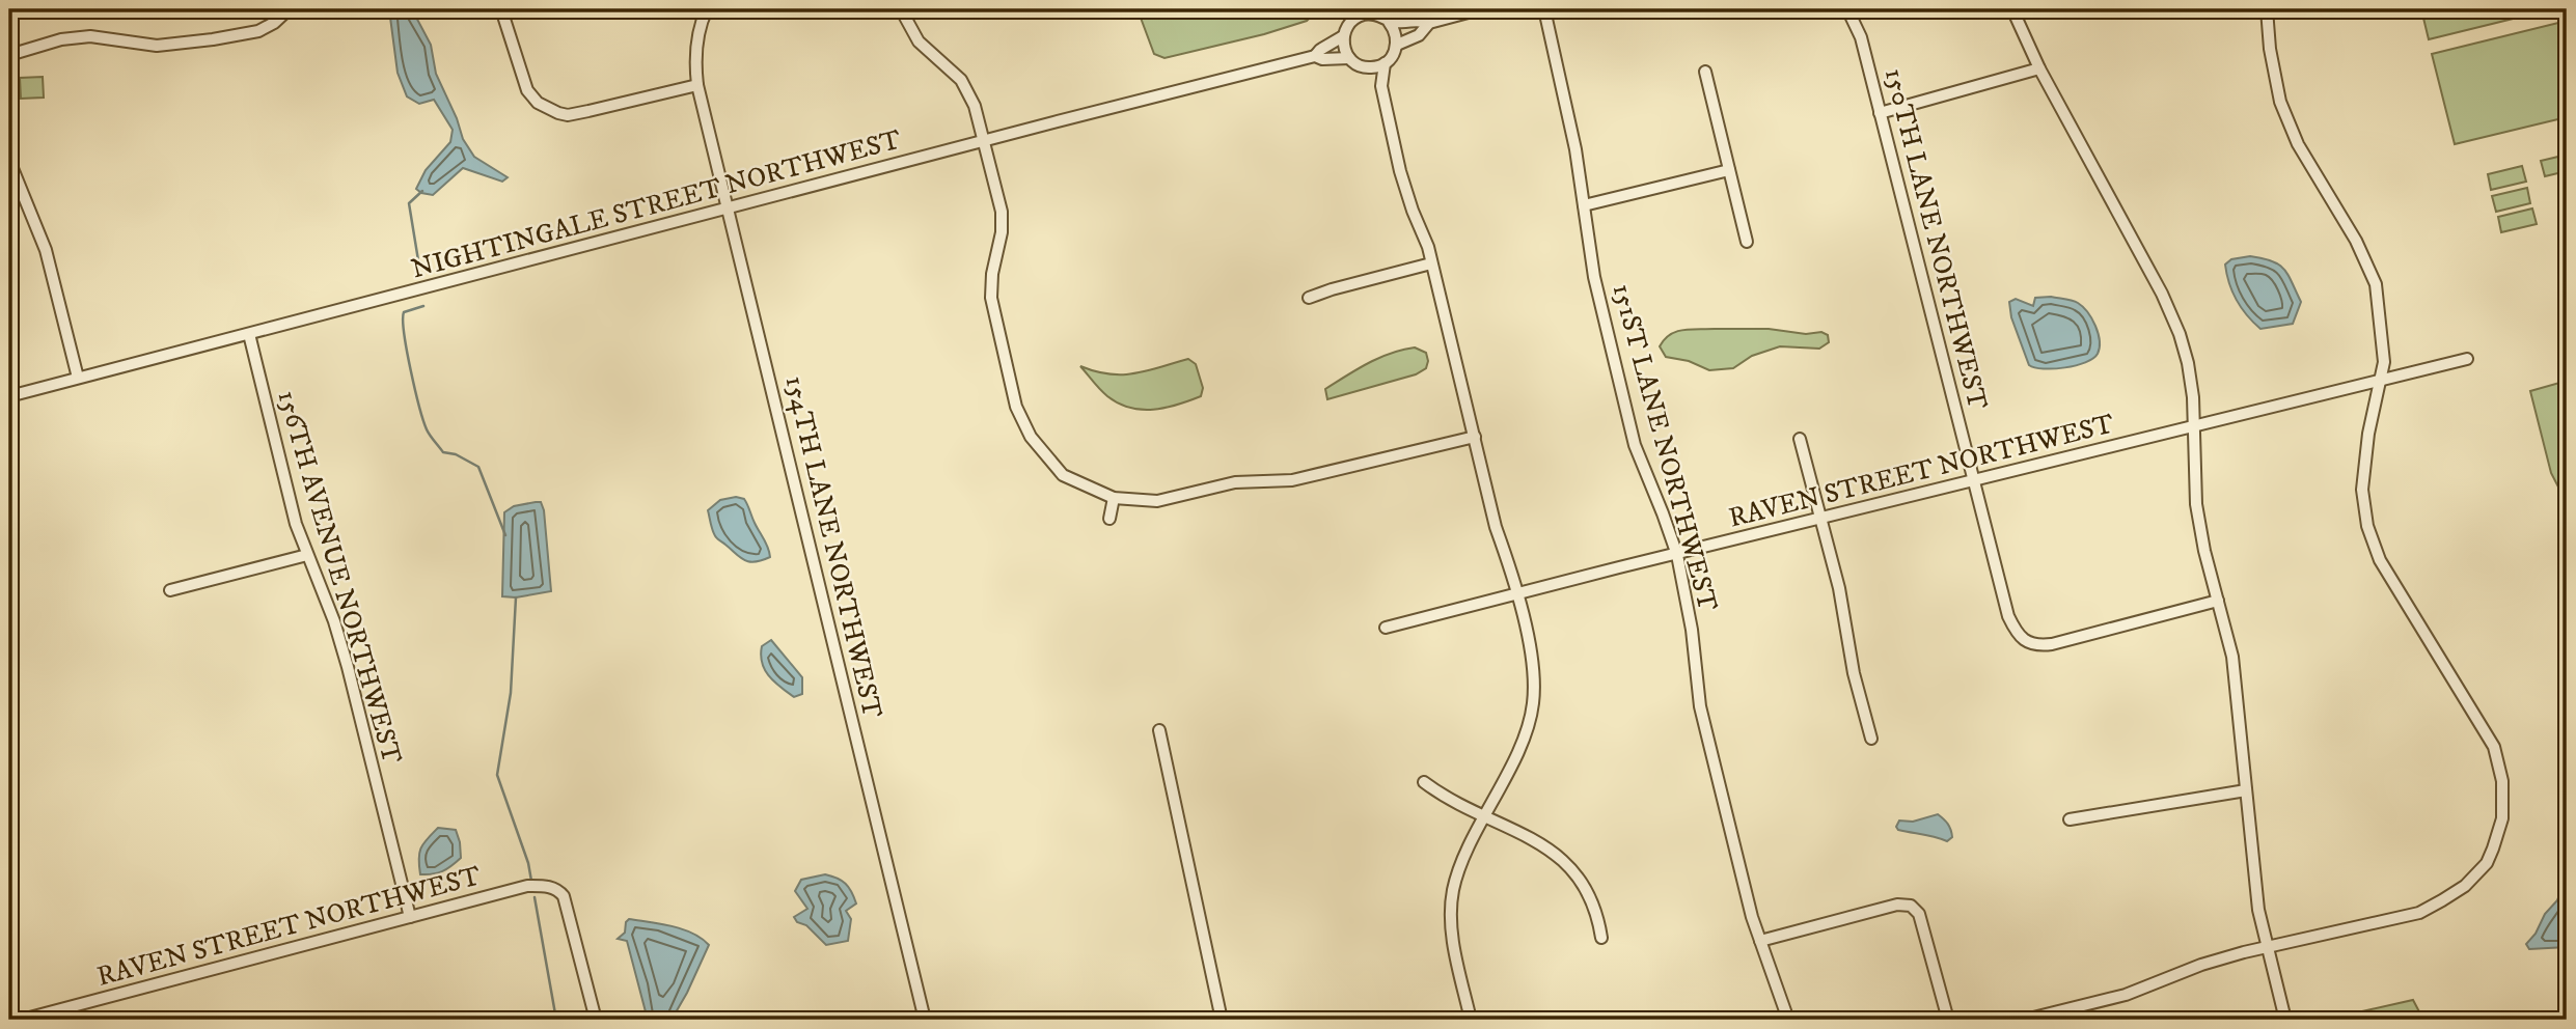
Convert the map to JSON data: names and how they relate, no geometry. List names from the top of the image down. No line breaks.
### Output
{"streets":{"street":["NIGHTINGALE STREET NORTHWEST","150TH LANE NORTHWEST","151ST LANE NORTHWEST","RAVEN STREET NORTHWEST","154TH LANE NORTHWEST","156TH AVENUE NORTHWEST"]},"crossings":[["NIGHTINGALE STREET NORTHWEST","154TH LANE NORTHWEST"],["NIGHTINGALE STREET NORTHWEST","156TH AVENUE NORTHWEST"],["150TH LANE NORTHWEST","RAVEN STREET NORTHWEST"],["151ST LANE NORTHWEST","RAVEN STREET NORTHWEST"],["RAVEN STREET NORTHWEST","156TH AVENUE NORTHWEST"]]}
